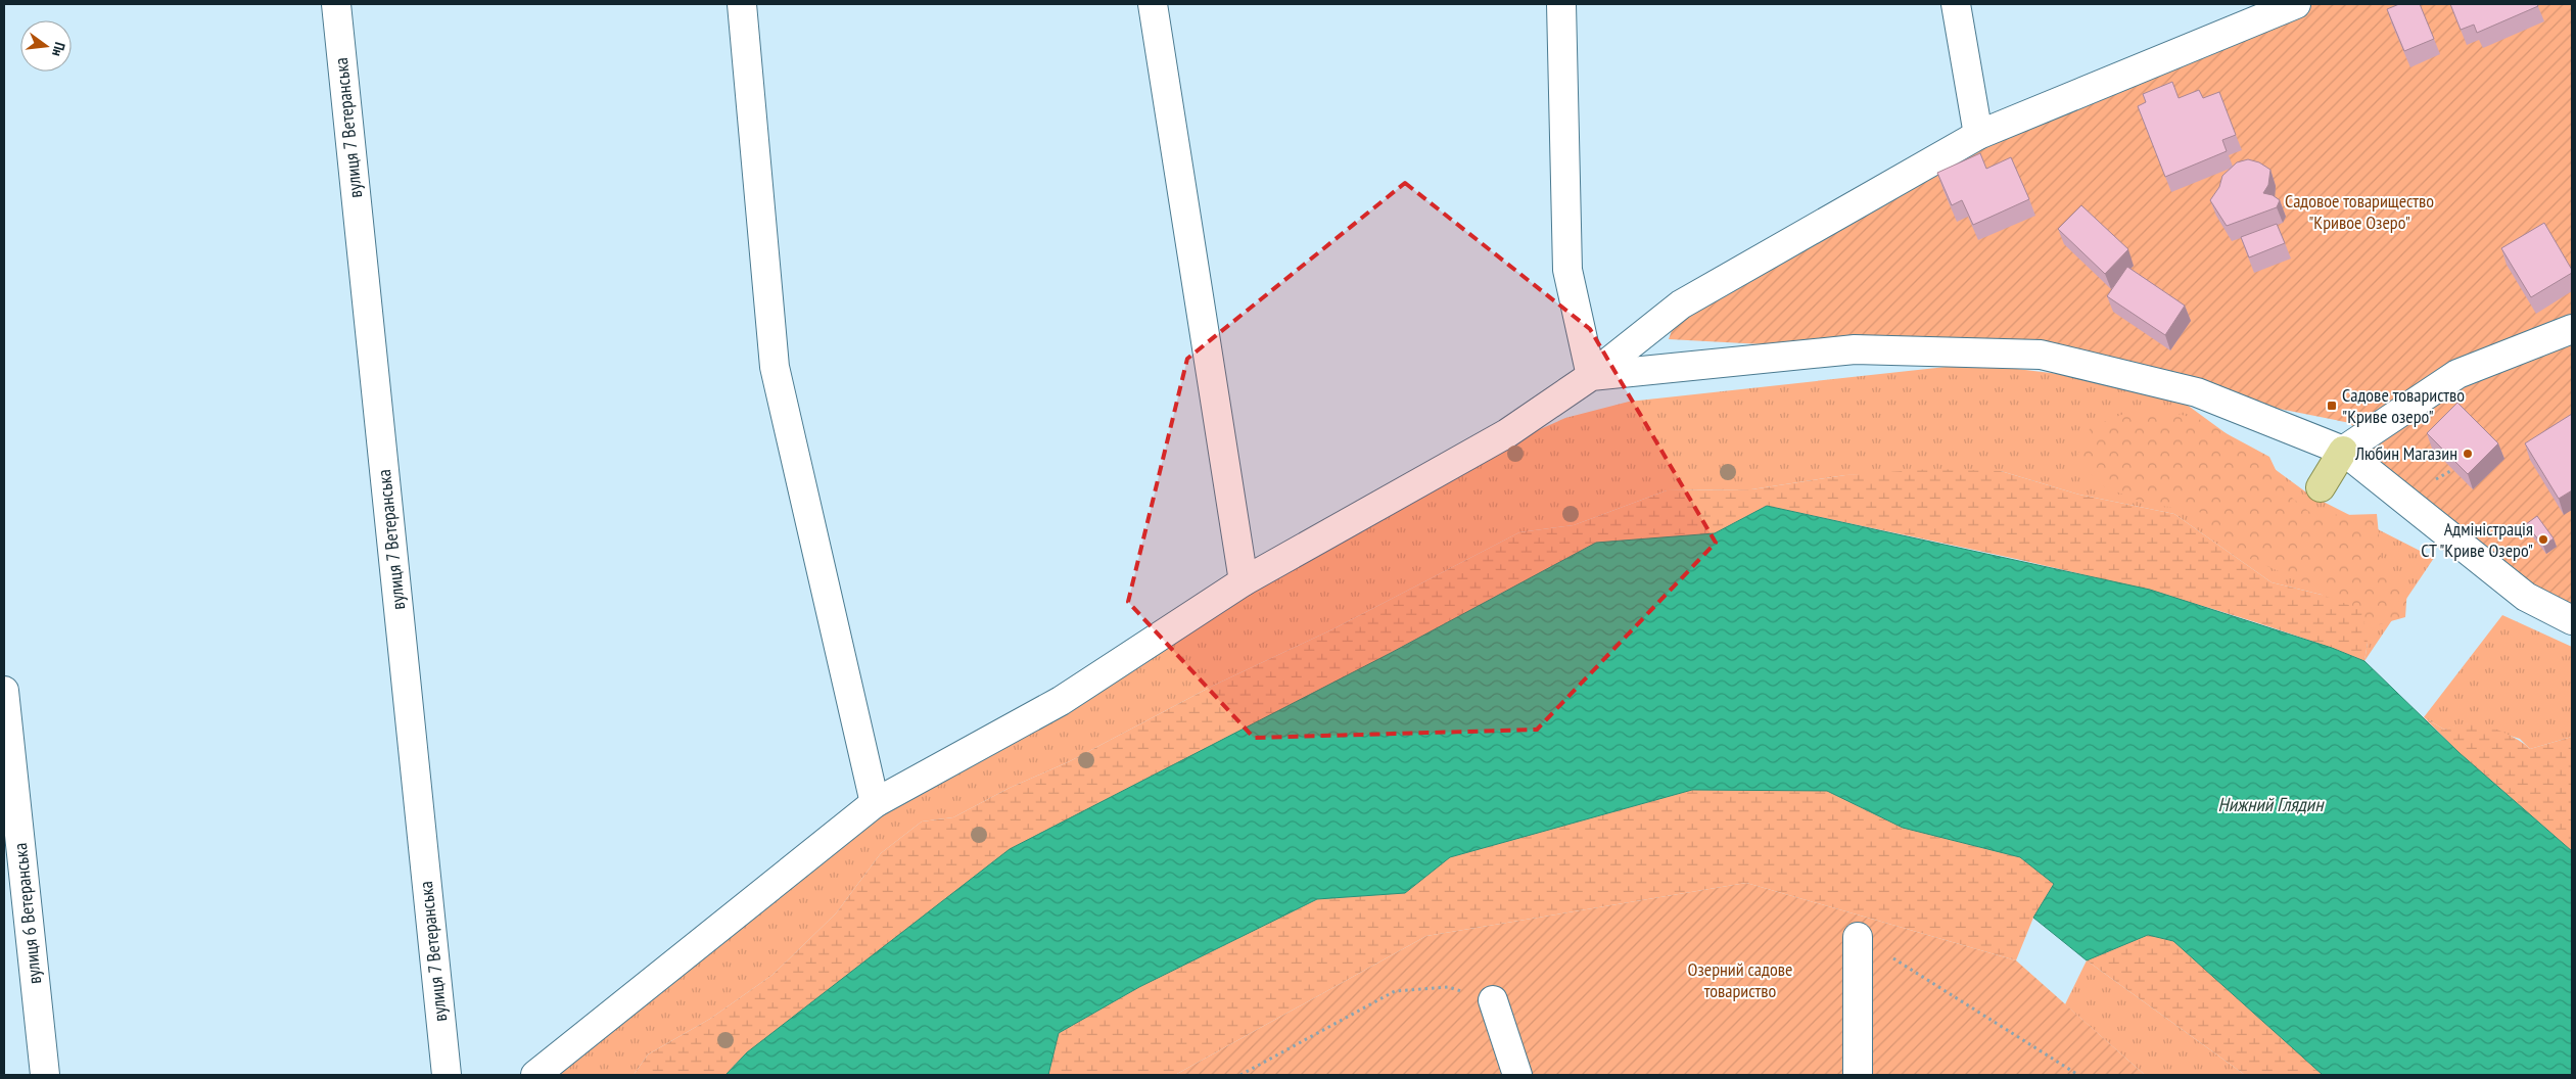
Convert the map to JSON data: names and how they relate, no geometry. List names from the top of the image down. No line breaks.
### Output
{"streets":{"street":["вулиця 7 Ветеранська","вулиця 6 Ветеранська"]},"water":["Нижний Глядин"],"parks":["Садовое товарищество \"Кривое Озеро\"","Озерний садове товариство"],"places":{"transit":["Садове товариство \"Криве озеро\""],"other":["Любин Магазин","Адміністрація СТ \"Криве Озеро\""]},"north":"right"}
